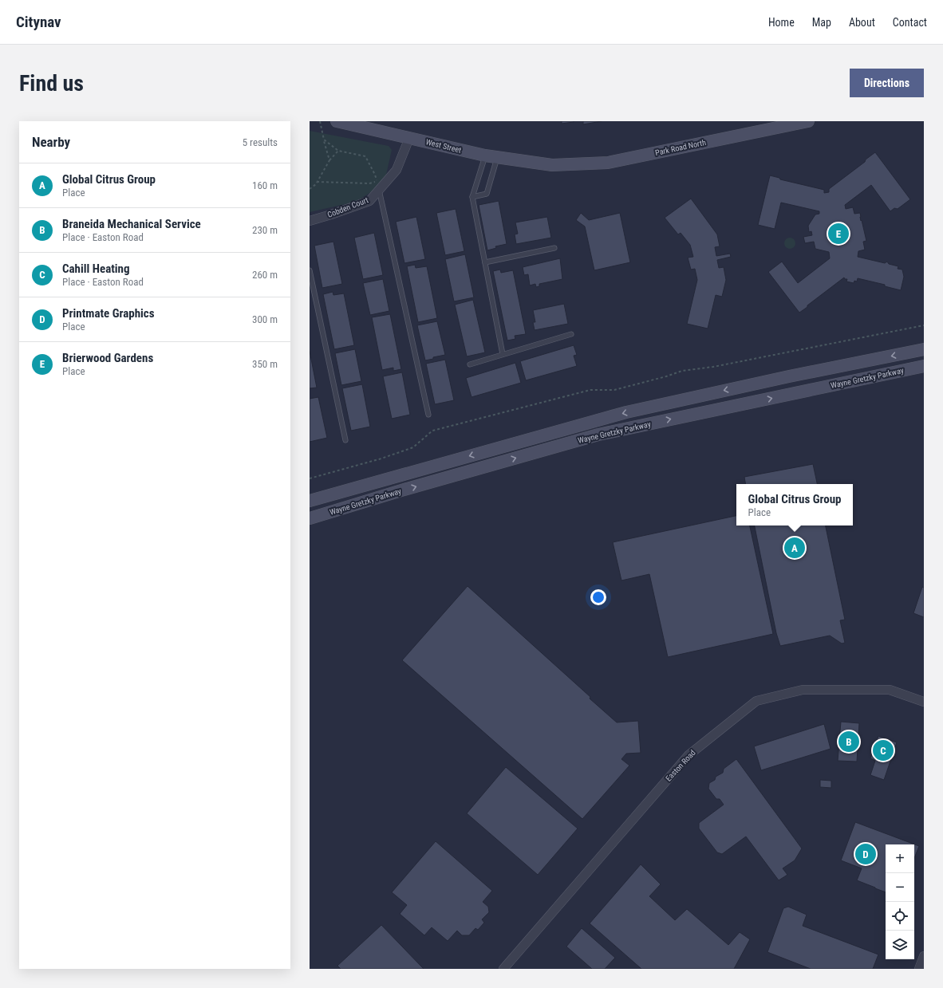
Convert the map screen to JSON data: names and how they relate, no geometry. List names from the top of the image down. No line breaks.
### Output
{"streets":{"main road":["West Street","Park Road North","Wayne Gretzky Parkway"],"street":["Cobden Court","Easton Road"]},"crossings":[["West Street","Park Road North"],["West Street","Cobden Court"]],"page":{"header":"Citynav","nav":["Home","Map","About","Contact"],"buttons":"Directions","title":"Find us","heading":["Nearby","5 results"],"list":[{"mark":"A","name":"Global Citrus Group","note":"Place","value":"160 m"},{"mark":"B","name":"Braneida Mechanical Service","note":"Place · Easton Road","value":"230 m"},{"mark":"C","name":"Cahill Heating","note":"Place · Easton Road","value":"260 m"},{"mark":"D","name":"Printmate Graphics","note":"Place","value":"300 m"},{"mark":"E","name":"Brierwood Gardens","note":"Place","value":"350 m"}],"pins":["E","A","B","C","D"],"popup":["Global Citrus Group","Place"],"map_buttons":["+","−"]}}
